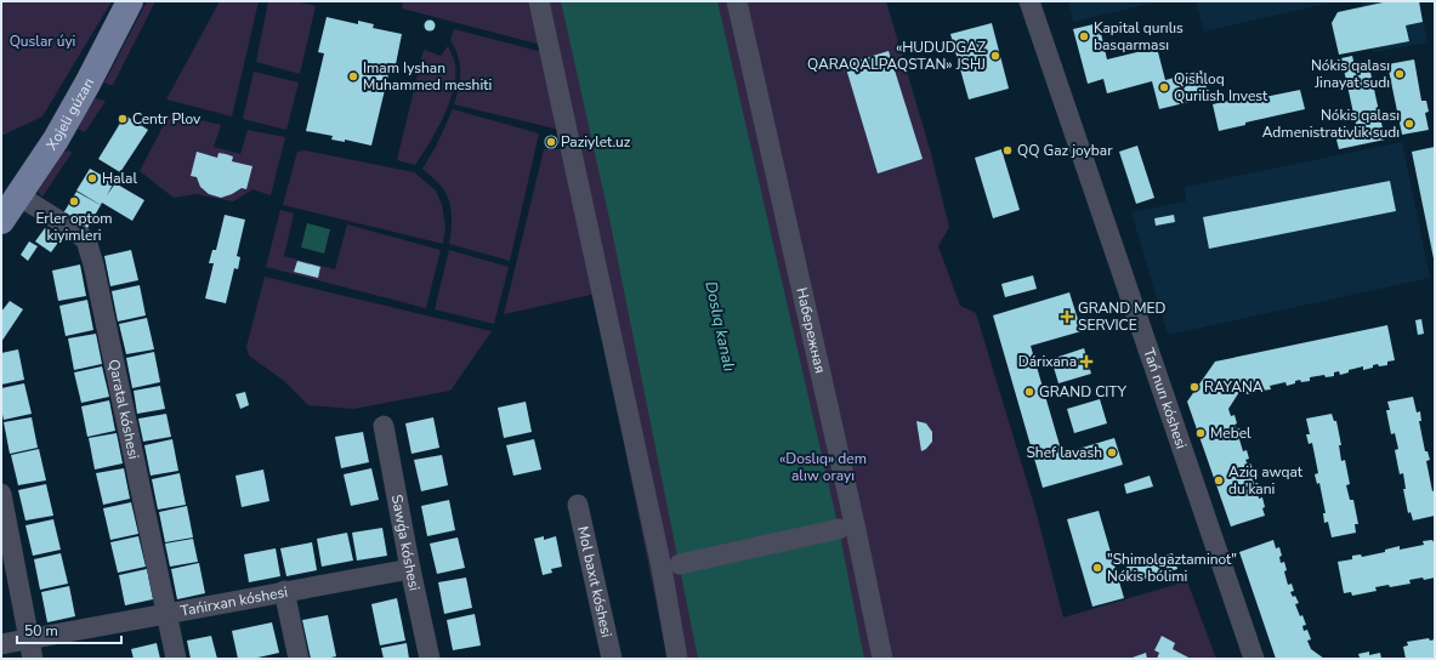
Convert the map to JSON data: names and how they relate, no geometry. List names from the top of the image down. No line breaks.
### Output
{"streets":{"main road":["Xojeli gúzarı"],"street":["Набережная","Tań nurı kóshesi","Qaratal kóshesi","Sawǵa kóshesi","Mol baxıt kóshesi","Tańirxan kóshesi"]},"crossings":[["Xojeli gúzarı","Qaratal kóshesi"],["Qaratal kóshesi","Tańirxan kóshesi"],["Sawǵa kóshesi","Tańirxan kóshesi"]],"water":["Doslıq kanalı"],"parks":["Quslar úyi","«Doslıq» dem alıw orayı"],"places":{"other":["Kapital qurılıs basqarması","«HUDUDGAZ QARAQALPAQSTAN» JSHJ","Nókis qalası Jinayat sudı","Imam Iyshan Muhammed meshiti","Qishloq Qurilish Invest","Centr Plov","Nókis qalası Admenistrativlik sudı","Paziylet.uz","QQ Gaz joybar","Halal","Erler optom kiyimleri","RAYANA","GRAND CITY","Mebel","Shef lavash","Aziq awqat du'kani","\"Shimolgaztaminot\" Nókis bólimi"],"health":["GRAND MED SERVICE","Dárixana"]},"scale_bar":"50 m"}
